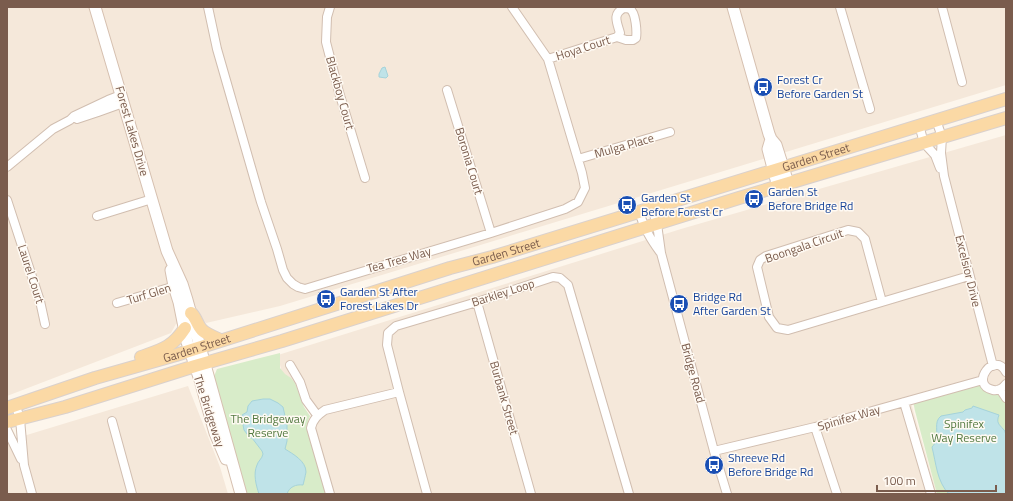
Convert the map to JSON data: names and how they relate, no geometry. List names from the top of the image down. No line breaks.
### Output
{"streets":{"main road":["Garden Street"],"street":["Hoya Court","Blackboy Court","Forest Lakes Drive","Mulga Place","Boronia Court","Boongala Circuit","Tea Tree Way","Excelsior Drive","Laurel Court","Barkley Loop","Turf Glen","Bridge Road","Burbank Street","The Bridgeway","Spinifex Way"]},"crossings":[["Hoya Court","Tea Tree Way"],["Forest Lakes Drive","Garden Street"],["Forest Lakes Drive","Turf Glen"],["Forest Lakes Drive","The Bridgeway"],["Mulga Place","Tea Tree Way"],["Garden Street","Excelsior Drive"],["Garden Street","Bridge Road"],["Garden Street","The Bridgeway"],["Boronia Court","Tea Tree Way"],["Boongala Circuit","Excelsior Drive"],["Barkley Loop","Burbank Street"],["Bridge Road","Spinifex Way"]],"parks":["The Bridgeway Reserve","Spinifex Way Reserve"],"places":{"bus stop":["Forest Cr Before Garden St","Garden St Before Bridge Rd","Garden St Before Forest Cr","Garden St After Forest Lakes Dr","Bridge Rd After Garden St","Shreeve Rd Before Bridge Rd"]},"scale_bar":"100 m"}
